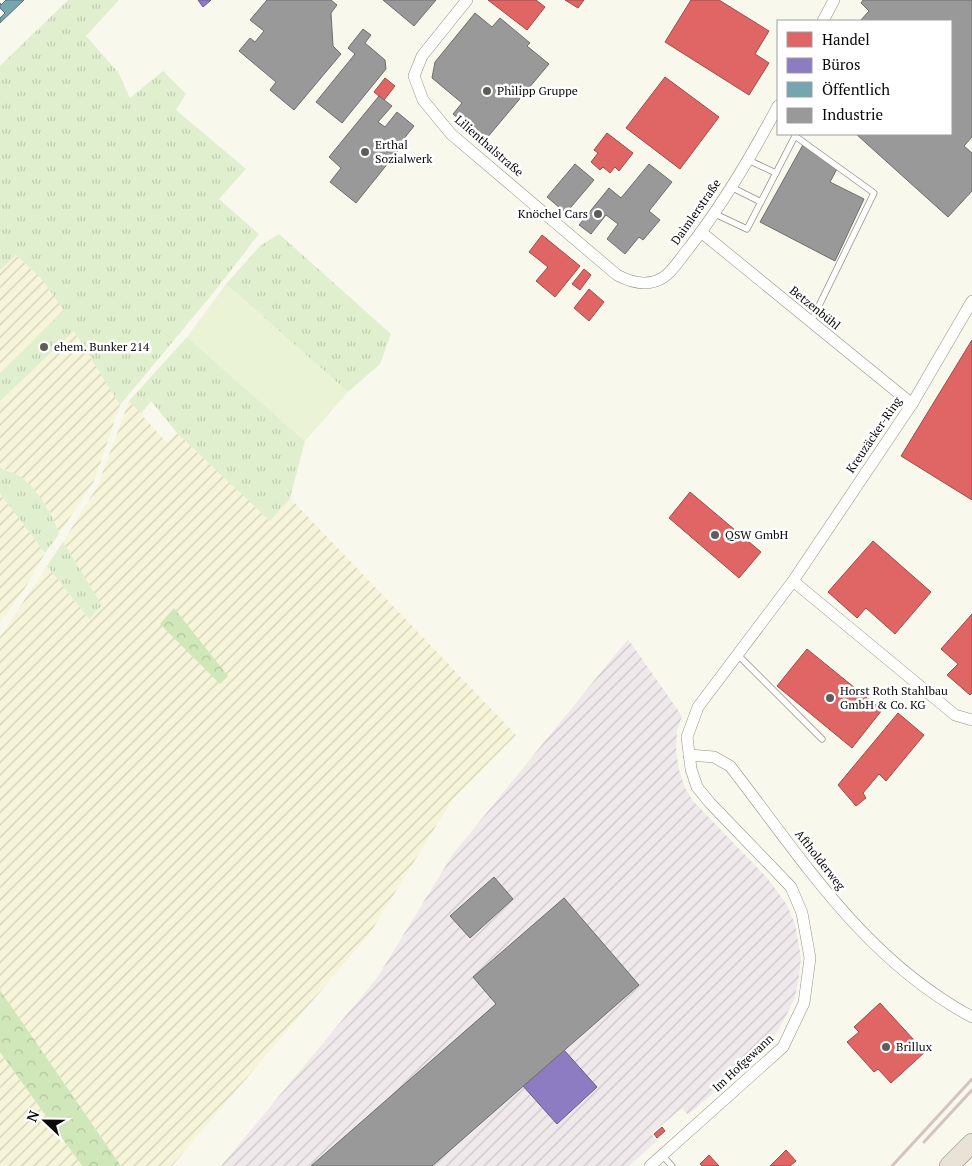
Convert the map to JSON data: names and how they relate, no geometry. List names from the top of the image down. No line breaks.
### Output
{"streets":{"street":["Lilienthalstraße","Daimlerstraße","Betzenbühl","Kreuzäcker-Ring","Aftholderweg","Im Hofgewann"]},"crossings":[["Lilienthalstraße","Daimlerstraße"],["Daimlerstraße","Betzenbühl"],["Betzenbühl","Kreuzäcker-Ring"],["Kreuzäcker-Ring","Aftholderweg"],["Kreuzäcker-Ring","Im Hofgewann"],["Aftholderweg","Im Hofgewann"]],"places":["Philipp Gruppe","Erthal Sozialwerk","Knöchel Cars","ehem. Bunker 214","QSW GmbH","Horst Roth Stahlbau GmbH & Co. KG","Brillux"],"legend":["Handel","Büros","Öffentlich","Industrie"],"north":"left"}
